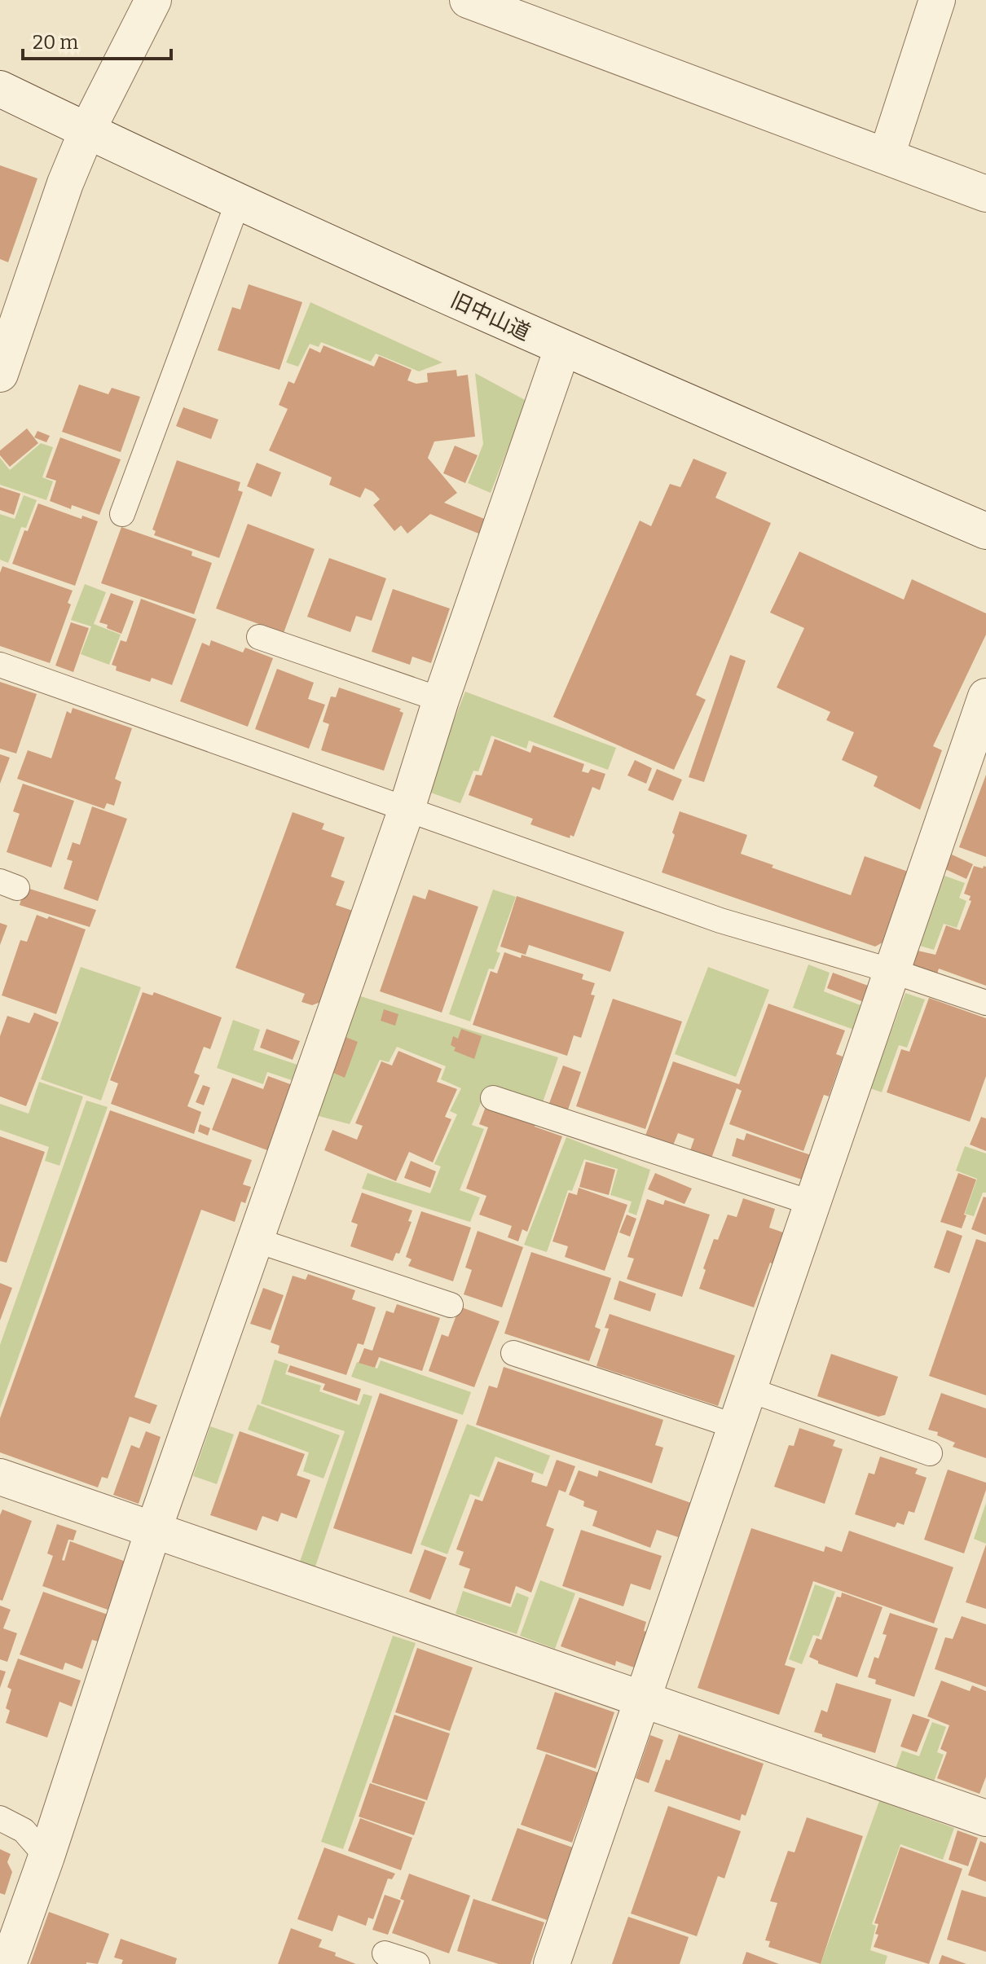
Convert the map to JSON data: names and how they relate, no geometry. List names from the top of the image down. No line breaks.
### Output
{"streets":{"street":["旧中山道"]},"scale_bar":"20 m"}
